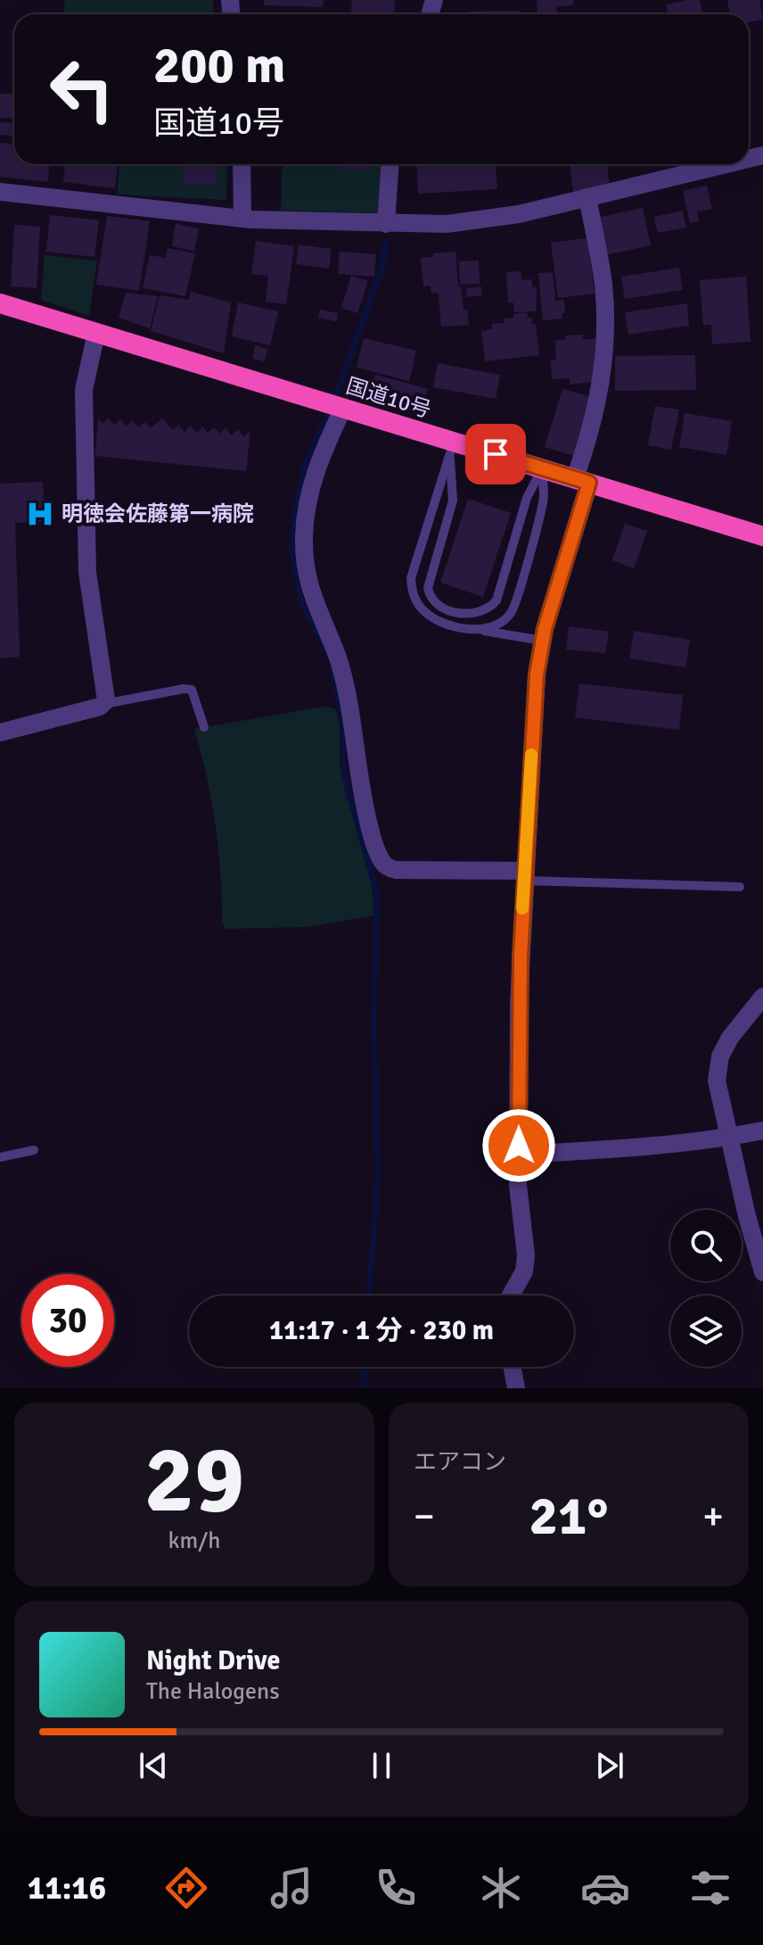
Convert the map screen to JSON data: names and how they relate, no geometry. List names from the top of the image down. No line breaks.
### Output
{"streets":{"highway":["国道10号"]},"places":{"hospital":["明徳会佐藤第一病院"]},"page":{"turn":["200 m","国道10号"],"limit":"30","trip":"11:17 · 1 分 · 230 m","tile":[["29","km/h"],"エアコン"],"heat":["−","21°","+"],"song":["Night Drive","The Halogens"],"tabs":"11:16"}}
